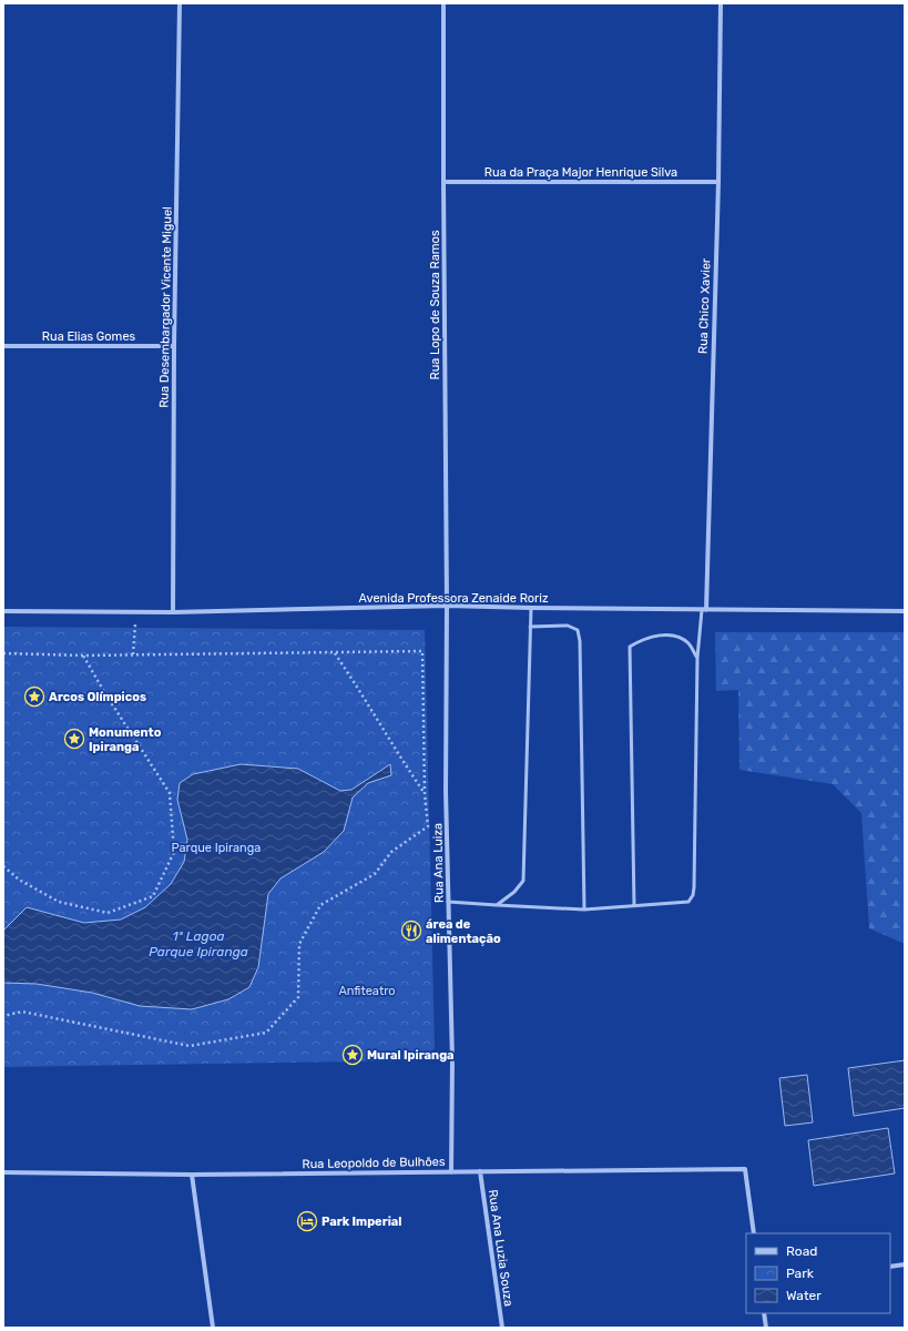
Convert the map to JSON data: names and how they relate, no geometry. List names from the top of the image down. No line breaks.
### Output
{"streets":{"street":["Rua da Praça Major Henrique Silva","Rua Lopo de Souza Ramos","Rua Chico Xavier","Rua Desembargador Vicente Miguel","Rua Elias Gomes","Avenida Professora Zenaide Roriz","Rua Ana Luiza","Rua Leopoldo de Bulhões","Rua Ana Luzia Souza"]},"crossings":[["Rua da Praça Major Henrique Silva","Rua Lopo de Souza Ramos"],["Rua da Praça Major Henrique Silva","Rua Chico Xavier"],["Rua Lopo de Souza Ramos","Avenida Professora Zenaide Roriz"],["Rua Lopo de Souza Ramos","Rua Ana Luiza"],["Rua Chico Xavier","Avenida Professora Zenaide Roriz"],["Rua Desembargador Vicente Miguel","Rua Elias Gomes"],["Rua Desembargador Vicente Miguel","Avenida Professora Zenaide Roriz"],["Avenida Professora Zenaide Roriz","Rua Ana Luiza"],["Rua Ana Luiza","Rua Leopoldo de Bulhões"],["Rua Leopoldo de Bulhões","Rua Ana Luzia Souza"]],"water":["1ª Lagoa Parque Ipiranga"],"parks":["Parque Ipiranga","Anfiteatro"],"places":{"place":["Arcos Olímpicos","Monumento Ipiranga","Mural Ipiranga"],"restaurant":["área de alimentação"],"hotel":["Park Imperial"]},"legend":["Road","Park","Water"]}
